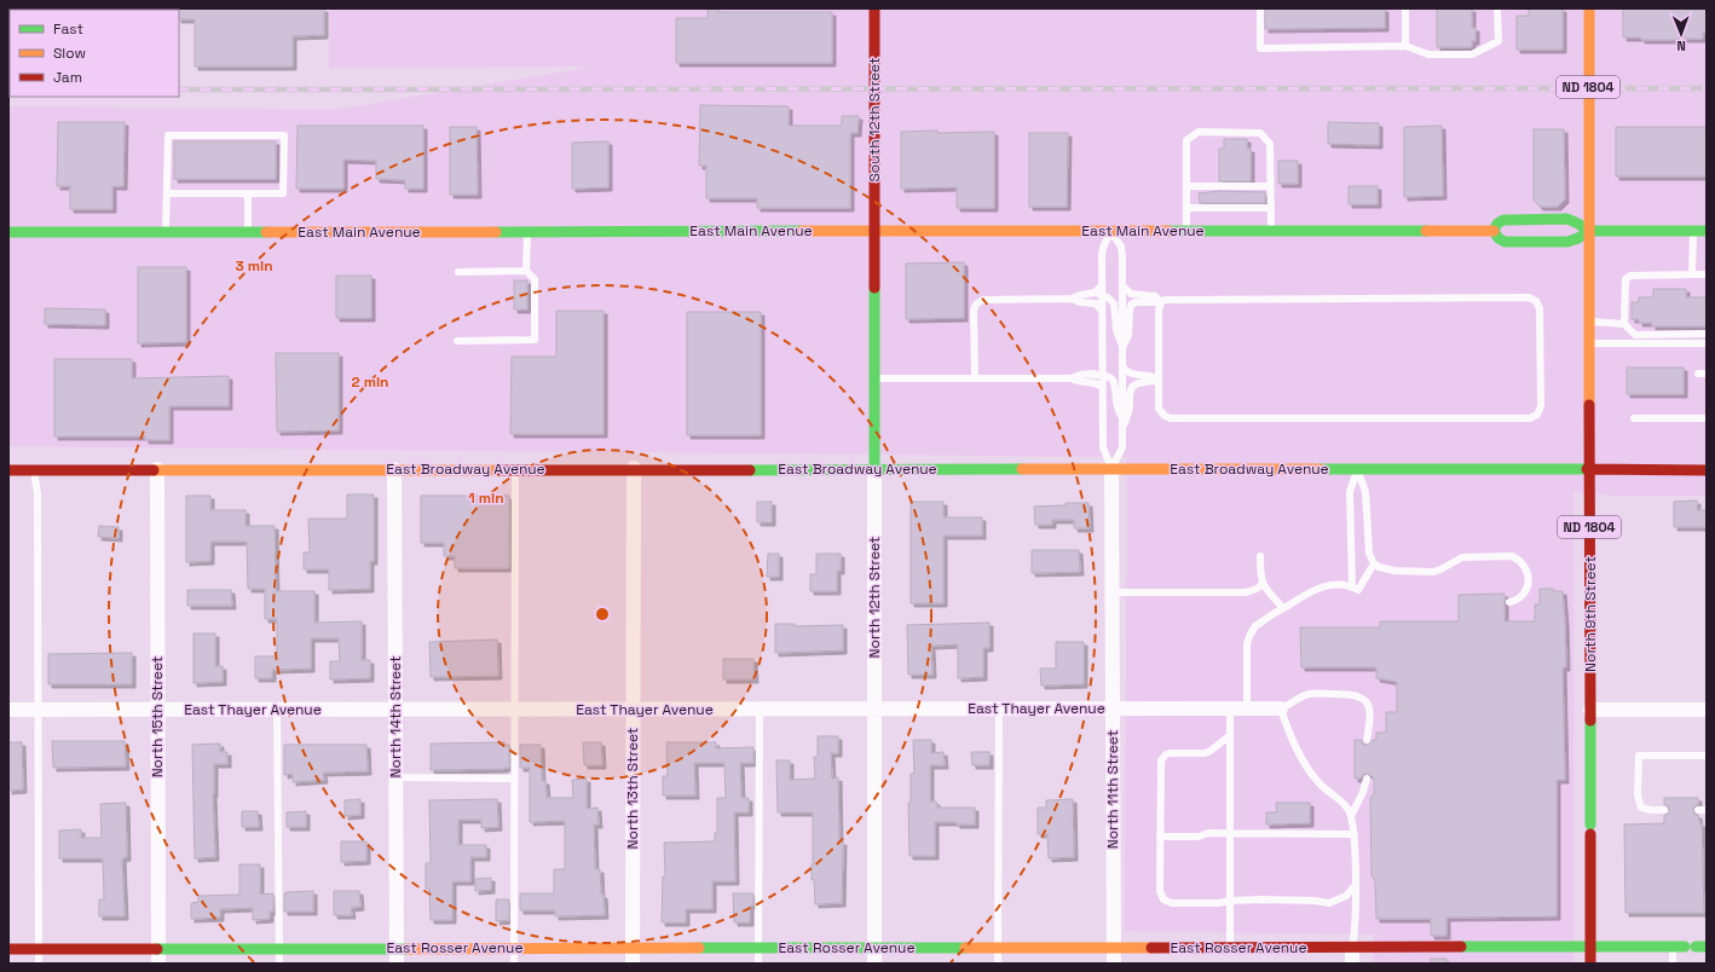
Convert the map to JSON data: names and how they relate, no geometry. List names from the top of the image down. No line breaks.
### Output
{"streets":{"street":["ND 1804","South 12th Street","East Main Avenue","East Broadway Avenue","North 12th Street","North 9th Street","East Thayer Avenue","North 15th Street","North 14th Street","North 13th Street","North 11th Street","East Rosser Avenue"]},"crossings":[["ND 1804","East Main Avenue"],["ND 1804","North 9th Street"],["South 12th Street","East Main Avenue"],["South 12th Street","North 12th Street"],["East Main Avenue","North 12th Street"],["East Main Avenue","North 9th Street"],["East Broadway Avenue","North 12th Street"],["East Broadway Avenue","North 9th Street"],["East Broadway Avenue","North 15th Street"],["East Broadway Avenue","North 14th Street"],["East Broadway Avenue","North 13th Street"],["East Broadway Avenue","North 11th Street"],["North 12th Street","East Thayer Avenue"],["North 12th Street","East Rosser Avenue"],["North 9th Street","East Rosser Avenue"],["East Thayer Avenue","North 15th Street"],["East Thayer Avenue","North 14th Street"],["East Thayer Avenue","North 13th Street"],["East Thayer Avenue","North 11th Street"],["North 15th Street","East Rosser Avenue"],["North 14th Street","East Rosser Avenue"],["North 13th Street","East Rosser Avenue"],["North 11th Street","East Rosser Avenue"]],"legend":["Fast","Slow","Jam"],"north":"bottom","rings":["3 min","2 min","1 min"]}
